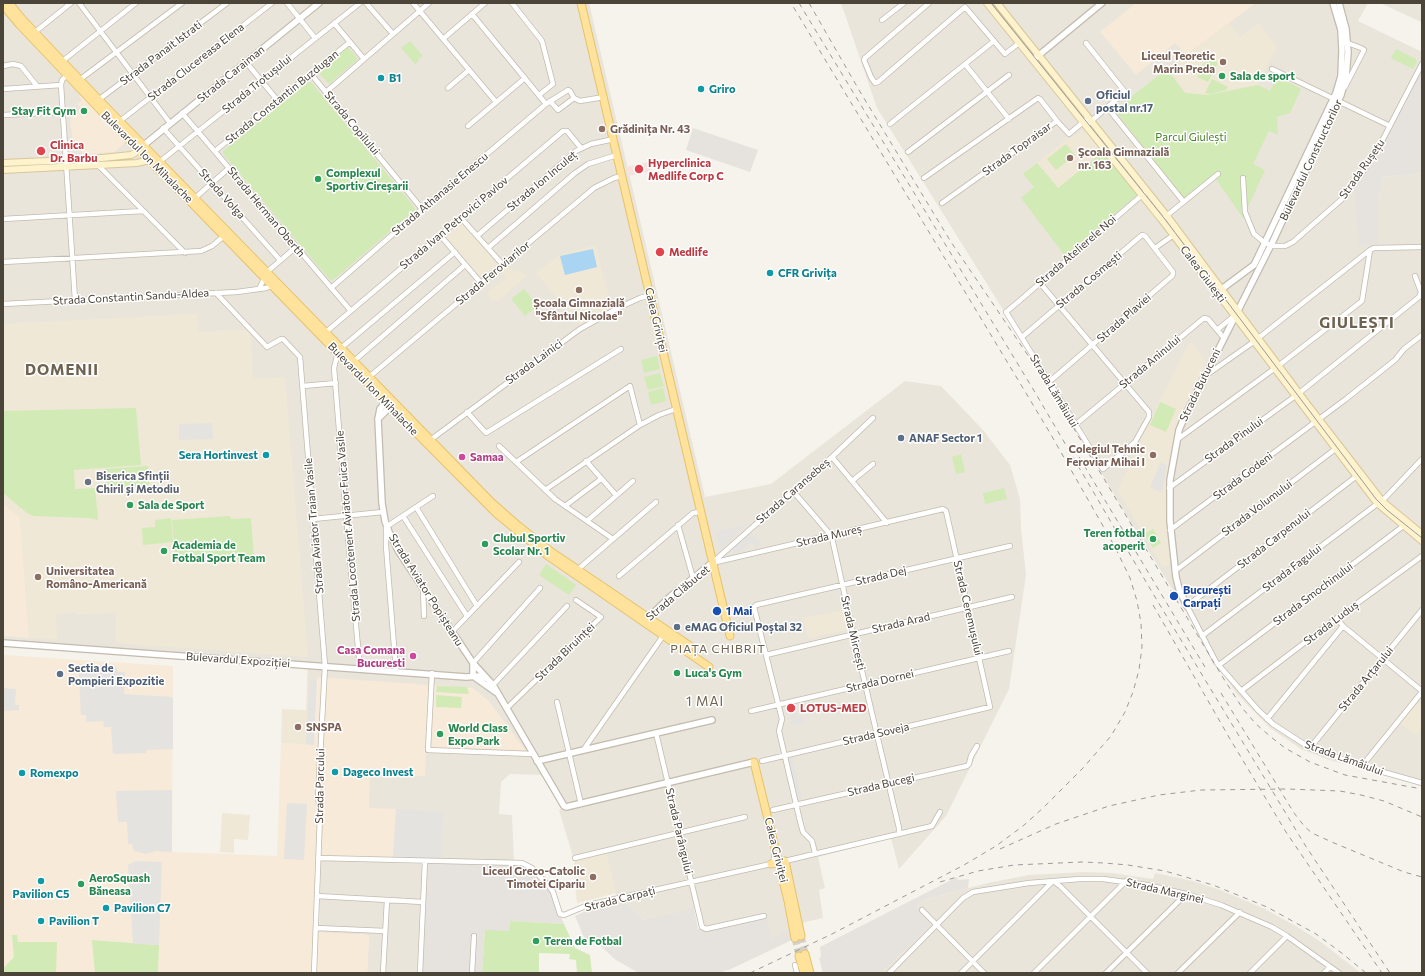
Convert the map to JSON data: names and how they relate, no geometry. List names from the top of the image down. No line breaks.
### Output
{"streets":{"main road":["Bulevardul Ion Mihalache","Calea Giulești","Calea Griviței"],"street":["Strada Panait Istrati","Strada Clucereasa Elena","Strada Caraiman","Strada Trotușului","Strada Constantin Buzdugan","Strada Copilului","Strada Topraisar","Bulevardul Constructorilor","Strada Rușețu","Strada Ion Inculeț","Strada Volga","Strada Athanasie Enescu","Strada Herman Oberth","Strada Ivan Petrovici Pavlov","Strada Atelierele Noi","Strada Feroviarilor","Strada Cosmești","Strada Constantin Sandu-Aldea","Strada Plaviei","Strada Lainici","Strada Aninului","Strada Butuceni","Strada Lămâiului","Strada Pinului","Strada Godeni","Strada Caransebeș","Strada Volumului","Strada Aviator Traian Vasile","Strada Locotenent Aviator Fuica Vasile","Strada Mureș","Strada Carpenului","Strada Fagului","Strada Dej","Strada Aviator Popișteanu","Strada Clăbucet","Strada Smochinului","Strada Ceremușului","Strada Arad","Strada Luduș","Strada Mircești","Strada Biruinței","Bulevardul Expoziției","Strada Arțarului","Strada Dornei","Strada Soveja","Strada Bucegi","Strada Parcului","Strada Parângului","Strada Marginei","Strada Carpați"]},"crossings":[["Strada Panait Istrati","Bulevardul Ion Mihalache"],["Strada Clucereasa Elena","Bulevardul Ion Mihalache"],["Strada Caraiman","Bulevardul Ion Mihalache"],["Strada Caraiman","Strada Volga"],["Strada Caraiman","Strada Herman Oberth"],["Strada Trotușului","Bulevardul Ion Mihalache"],["Strada Trotușului","Strada Volga"],["Strada Trotușului","Strada Herman Oberth"],["Strada Constantin Buzdugan","Strada Copilului"],["Strada Constantin Buzdugan","Strada Herman Oberth"],["Strada Copilului","Strada Athanasie Enescu"],["Strada Topraisar","Calea Giulești"],["Bulevardul Ion Mihalache","Strada Ivan Petrovici Pavlov"],["Bulevardul Ion Mihalache","Strada Feroviarilor"],["Bulevardul Ion Mihalache","Strada Constantin Sandu-Aldea"],["Bulevardul Ion Mihalache","Strada Lainici"],["Bulevardul Ion Mihalache","Strada Locotenent Aviator Fuica Vasile"],["Bulevardul Ion Mihalache","Strada Aviator Popișteanu"],["Bulevardul Ion Mihalache","Strada Clăbucet"],["Bulevardul Constructorilor","Strada Rușețu"],["Bulevardul Constructorilor","Calea Giulești"],["Bulevardul Constructorilor","Strada Butuceni"],["Strada Ion Inculeț","Strada Ivan Petrovici Pavlov"],["Strada Ion Inculeț","Calea Griviței"],["Strada Athanasie Enescu","Strada Herman Oberth"],["Strada Athanasie Enescu","Calea Griviței"],["Strada Herman Oberth","Strada Ivan Petrovici Pavlov"],["Strada Atelierele Noi","Calea Giulești"],["Strada Atelierele Noi","Strada Lămâiului"],["Strada Feroviarilor","Calea Griviței"],["Calea Giulești","Strada Butuceni"],["Calea Giulești","Strada Pinului"],["Calea Giulești","Strada Godeni"],["Calea Giulești","Strada Volumului"],["Calea Giulești","Strada Carpenului"],["Calea Giulești","Strada Fagului"],["Calea Giulești","Strada Smochinului"],["Strada Cosmești","Strada Plaviei"],["Strada Cosmești","Strada Lămâiului"],["Strada Constantin Sandu-Aldea","Strada Aviator Traian Vasile"],["Strada Plaviei","Strada Lămâiului"],["Calea Griviței","Strada Lainici"],["Calea Griviței","Strada Caransebeș"],["Calea Griviței","Strada Mureș"],["Calea Griviței","Strada Clăbucet"],["Calea Griviței","Strada Carpați"],["Strada Aninului","Strada Butuceni"],["Strada Aninului","Strada Lămâiului"],["Strada Butuceni","Strada Lămâiului"],["Strada Butuceni","Strada Pinului"],["Strada Butuceni","Strada Godeni"],["Strada Butuceni","Strada Volumului"],["Strada Butuceni","Strada Carpenului"],["Strada Lămâiului","Strada Carpenului"],["Strada Lămâiului","Strada Fagului"],["Strada Lămâiului","Strada Smochinului"],["Strada Lămâiului","Strada Luduș"],["Strada Lămâiului","Strada Arțarului"],["Strada Caransebeș","Strada Mureș"],["Strada Caransebeș","Strada Clăbucet"],["Strada Caransebeș","Strada Mircești"],["Strada Aviator Traian Vasile","Bulevardul Expoziției"],["Strada Aviator Traian Vasile","Strada Parcului"],["Strada Locotenent Aviator Fuica Vasile","Bulevardul Expoziției"],["Strada Mureș","Strada Clăbucet"],["Strada Mureș","Strada Ceremușului"],["Strada Mureș","Strada Mircești"],["Strada Dej","Strada Ceremușului"],["Strada Dej","Strada Arad"],["Strada Dej","Strada Mircești"],["Strada Aviator Popișteanu","Strada Biruinței"],["Strada Aviator Popișteanu","Bulevardul Expoziției"],["Strada Ceremușului","Strada Arad"],["Strada Ceremușului","Strada Dornei"],["Strada Ceremușului","Strada Soveja"],["Strada Arad","Strada Mircești"],["Strada Mircești","Strada Dornei"],["Strada Mircești","Strada Soveja"],["Strada Mircești","Strada Bucegi"],["Strada Mircești","Strada Carpați"],["Bulevardul Expoziției","Strada Parcului"],["Strada Parângului","Strada Carpați"]],"districts":["GIULEȘTI","DOMENII","PIAȚA CHIBRIT","1 MAI"],"parks":["Parcul Giulești"],"places":["Liceul Teoretic Marin Preda","Sala de sport","B1","Griro","Oficiul postal nr.17","Stay Fit Gym","Grădinița Nr. 43","Clinica Dr. Barbu","Şcoala Gimnazială nr. 163","Hyperclinica Medlife Corp C","Complexul Sportiv Cireșarii","Medlife","CFR Grivița","Școala Gimnazială \"Sfântul Nicolae\"","ANAF Sector 1","Sera Hortinvest","Colegiul Tehnic Feroviar Mihai I","Samaa","Biserica Sfinții Chiril și Metodiu","Sala de Sport","Teren fotbal acoperit","Clubul Sportiv Scolar Nr. 1","Academia de Fotbal Sport Team","Universitatea Româno-Americană","București Carpați","1 Mai","eMAG Oficiul Poștal 32","Casa Comana Bucuresti","Luca's Gym","Sectia de Pompieri Expozitie","LOTUS-MED","SNSPA","World Class Expo Park","Dageco Invest","Romexpo","Liceul Greco-Catolic Timotei Cipariu","Pavilion C5","AeroSquash Băneasa","Pavilion C7","Pavilion T","Teren de Fotbal"]}
